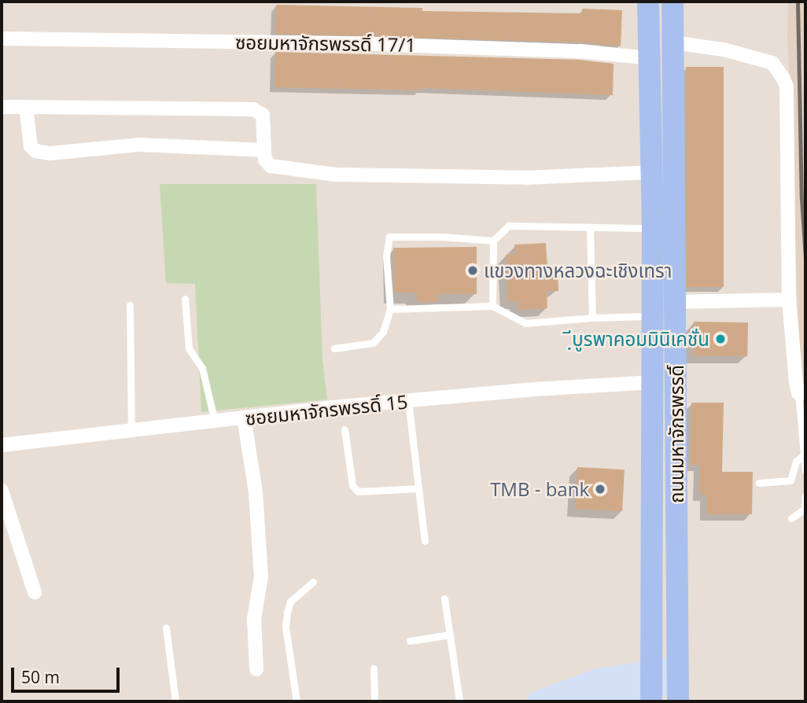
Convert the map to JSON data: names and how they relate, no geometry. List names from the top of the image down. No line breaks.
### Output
{"streets":{"main road":["ถนนมหาจักรพรรดิ์"],"street":["ซอยมหาจักรพรรดิ์ 17/1","ซอยมหาจักรพรรดิ์ 15"]},"crossings":[["ซอยมหาจักรพรรดิ์ 17/1","ถนนมหาจักรพรรดิ์"],["ซอยมหาจักรพรรดิ์ 15","ถนนมหาจักรพรรดิ์"]],"places":["แขวงทางหลวงฉะเชิงเทรา","ฺีบูรพาคอมมินิเคชั่น","TMB - bank"],"scale_bar":"50 m"}
